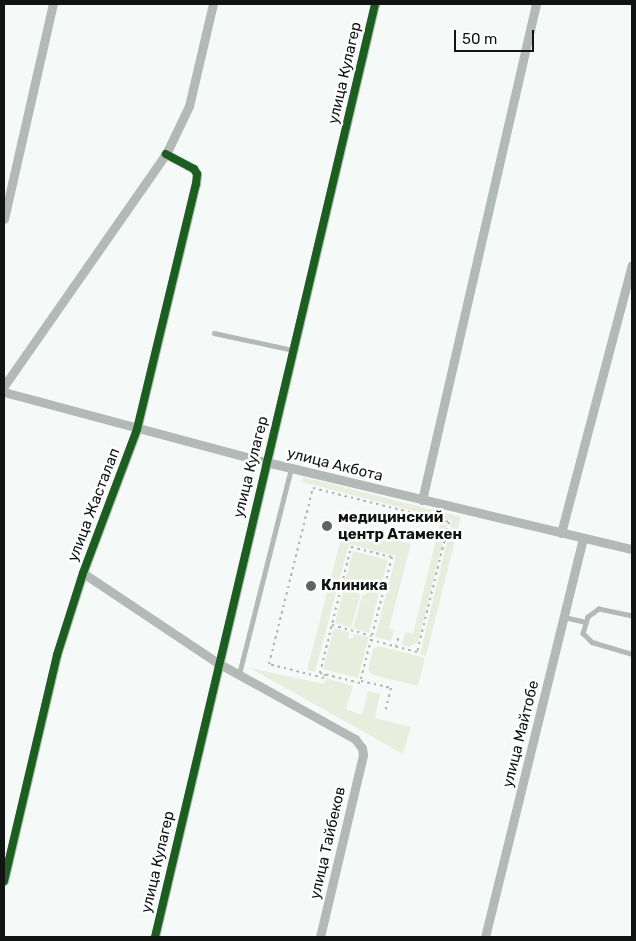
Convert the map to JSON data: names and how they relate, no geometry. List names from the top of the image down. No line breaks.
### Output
{"streets":{"street":["улица Кулагер","улица Акбота","улица Жасталап","улица Майтобе","улица Тайбеков"]},"crossings":[["улица Кулагер","улица Акбота"],["улица Акбота","улица Жасталап"],["улица Акбота","улица Майтобе"]],"places":["медицинский центр Атамекен","Клиника"],"scale_bar":"50 m"}
